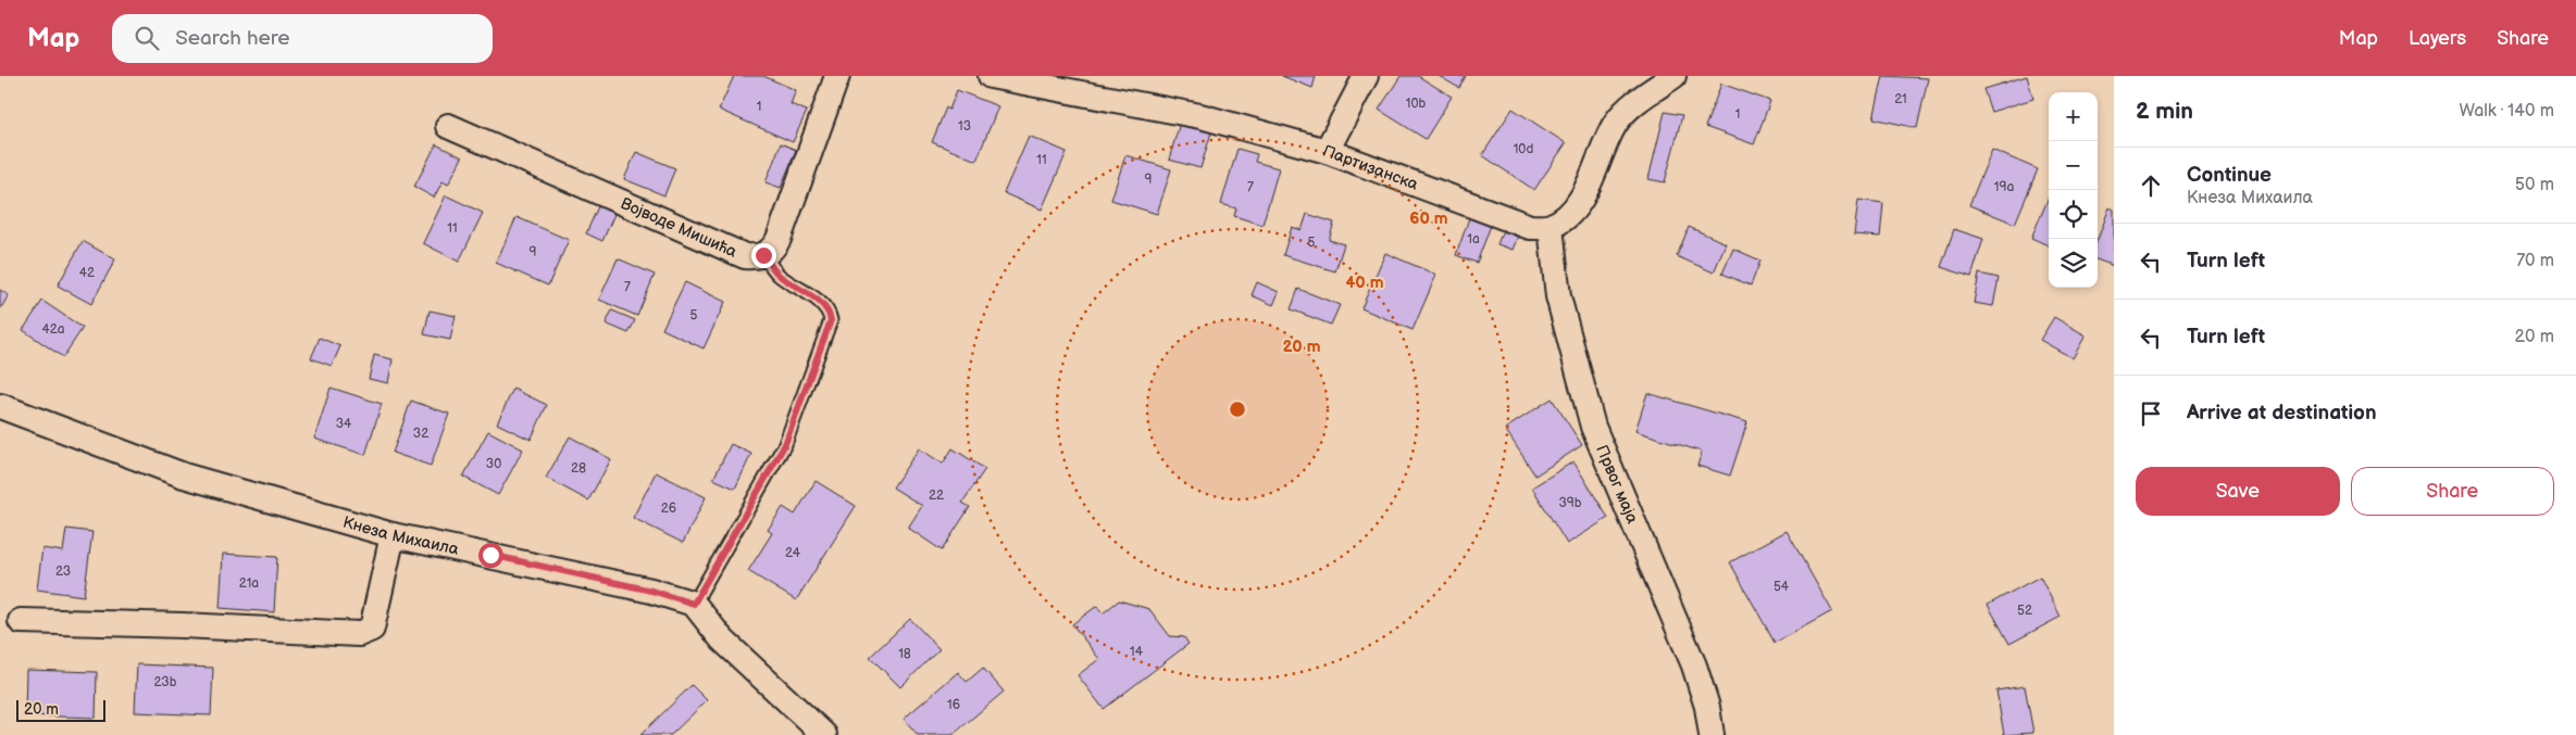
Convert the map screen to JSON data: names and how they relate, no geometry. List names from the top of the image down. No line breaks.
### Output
{"streets":{"street":["Партизанска","Војводе Мишића","Првог маја","Кнеза Михаила"]},"crossings":[["Партизанска","Првог маја"]],"house_numbers":["21","10b","1","1","13","10d","11","9","7","19a","11","1a","5","9","42","7","5","42a","34","32","30","28","22","39b","26","24","23","21a","54","52","14","18","23b","16"],"scale_bar":"20 m","page":{"header":"Map","search":"Search here","nav":["Map","Layers","Share"],"heading":["2 min","Walk · 140 m"],"map_buttons":["+","−"],"list":[["Continue","Кнеза Михаила","50 m"],["Turn left","70 m"],["Turn left","20 m"],"Arrive at destination"],"buttons":["Save","Share"],"scale":"20 m"},"rings":["60 m","40 m","20 m"]}
